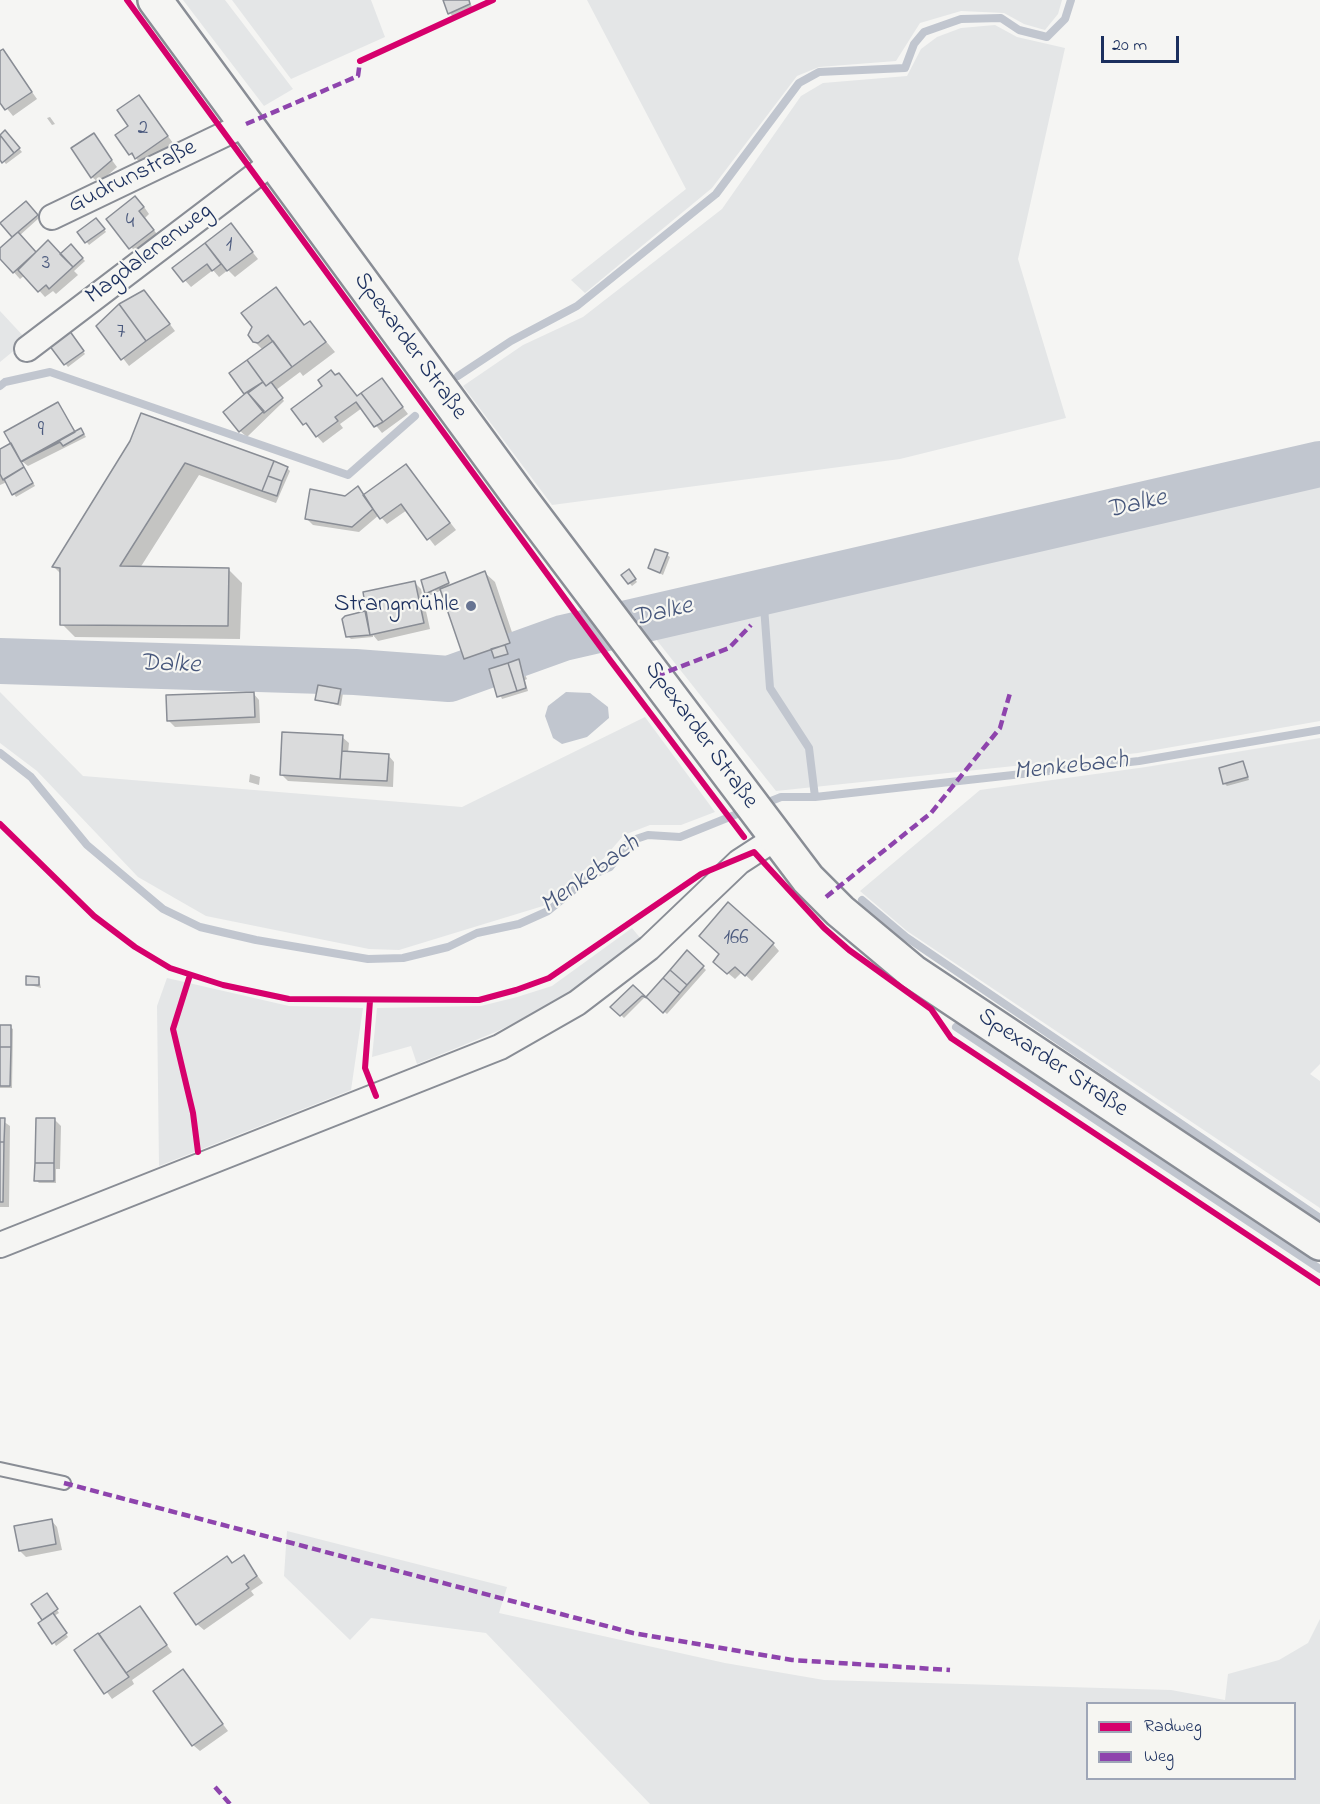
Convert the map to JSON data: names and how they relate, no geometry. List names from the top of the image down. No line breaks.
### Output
{"streets":{"main road":["Spexarder Straße"],"street":["Gudrunstraße","Magdalenenweg"]},"crossings":[["Gudrunstraße","Spexarder Straße"],["Magdalenenweg","Spexarder Straße"]],"water":["Dalke","Menkebach"],"places":["Strangmühle"],"house_numbers":["2","4","1","3","7","9","166"],"legend":["Radweg","Weg"],"scale_bar":"20 m"}
